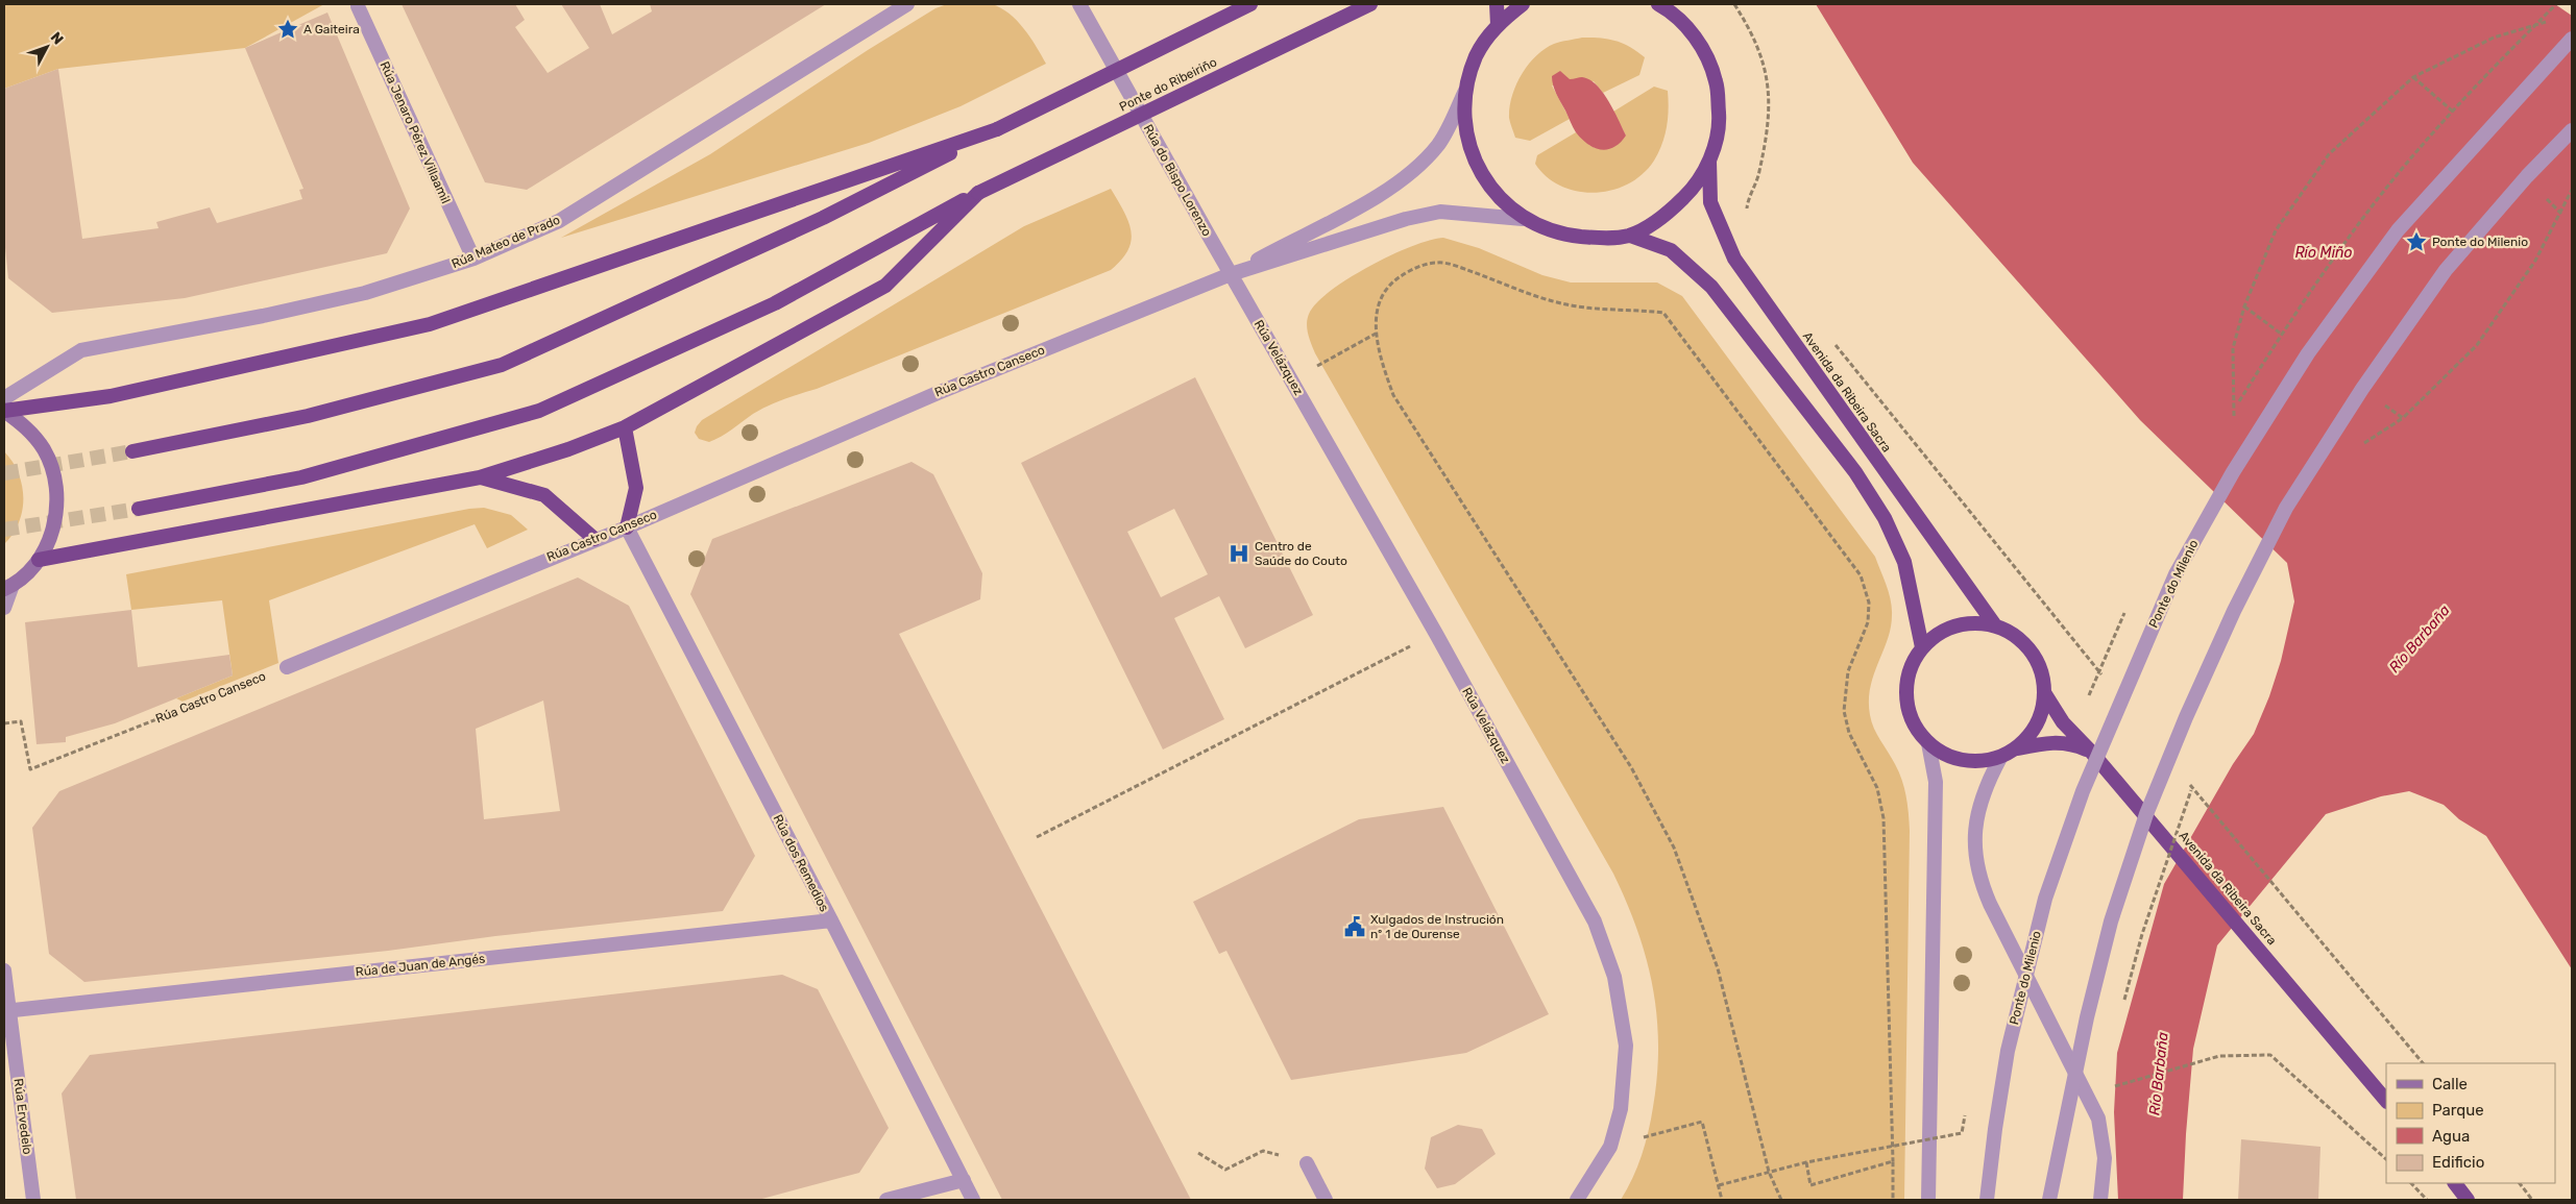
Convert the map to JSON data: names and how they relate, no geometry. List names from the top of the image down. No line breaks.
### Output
{"streets":{"highway":["Ponte do Ribeiriño","Avenida da Ribeira Sacra"],"street":["Rúa Jenaro Pérez Villaamil","Rúa do Bispo Lorenzo","Rúa Mateo de Prado","Rúa Velázquez","Rúa Castro Canseco","Ponte do Milenio","Rúa dos Remedios","Rúa de Juan de Angés","Rúa Ervedelo"]},"crossings":[["Rúa Jenaro Pérez Villaamil","Rúa Mateo de Prado"],["Rúa do Bispo Lorenzo","Rúa Velázquez"],["Rúa do Bispo Lorenzo","Rúa Castro Canseco"],["Rúa Velázquez","Rúa Castro Canseco"],["Rúa Castro Canseco","Rúa dos Remedios"],["Rúa dos Remedios","Rúa de Juan de Angés"],["Rúa de Juan de Angés","Rúa Ervedelo"]],"water":["Río Miño","Río Barbaña"],"places":{"place":["A Gaiteira","Ponte do Milenio"],"hospital":["Centro de Saúde do Couto"],"public building":["Xulgados de Instrución nº 1 de Ourense"]},"legend":["Calle","Parque","Agua","Edificio"],"north":"top right"}
